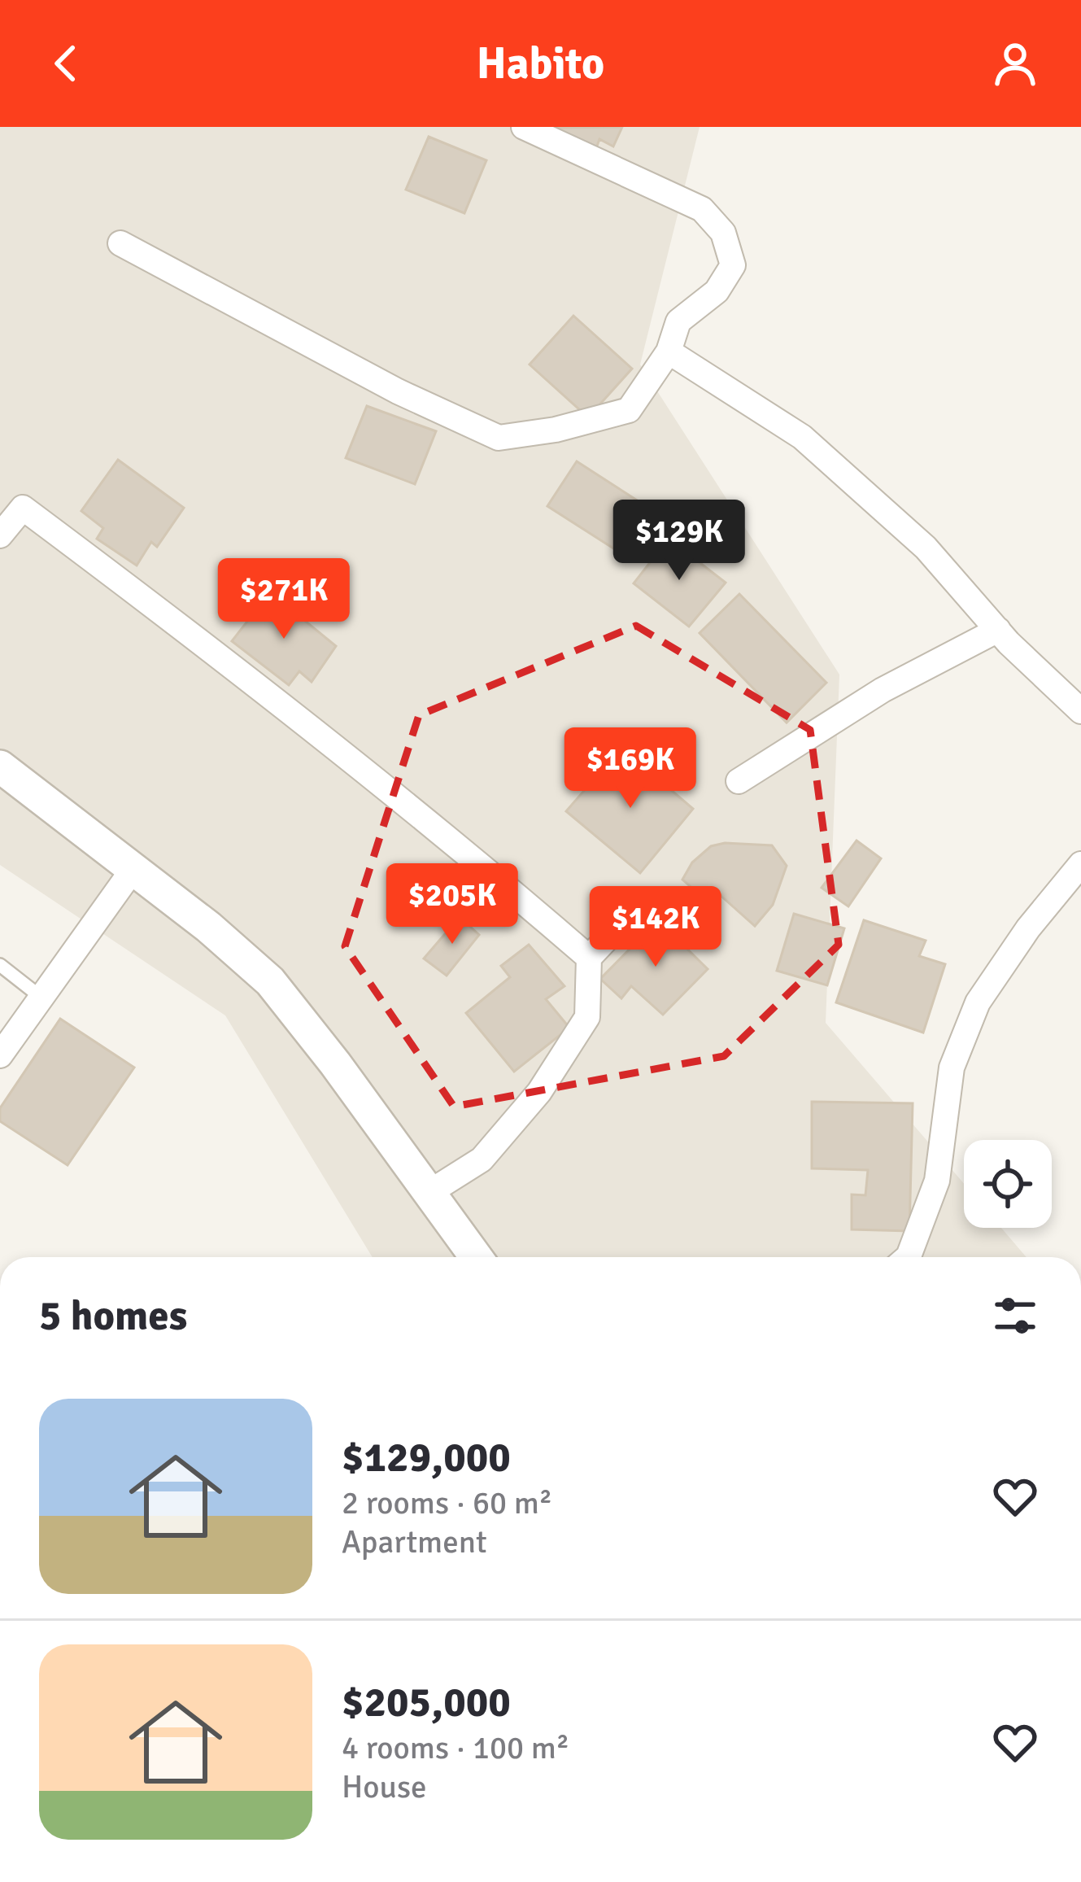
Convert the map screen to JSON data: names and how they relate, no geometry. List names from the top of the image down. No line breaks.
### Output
{"page":{"header":"Habito","price":["$129K","$271K","$169K","$205K","$142K"],"heading":"5 homes","list":[{"name":"$129,000","note":"2 rooms · 60 m² · Apartment"},{"name":"$205,000","note":"4 rooms · 100 m² · House"}]}}
